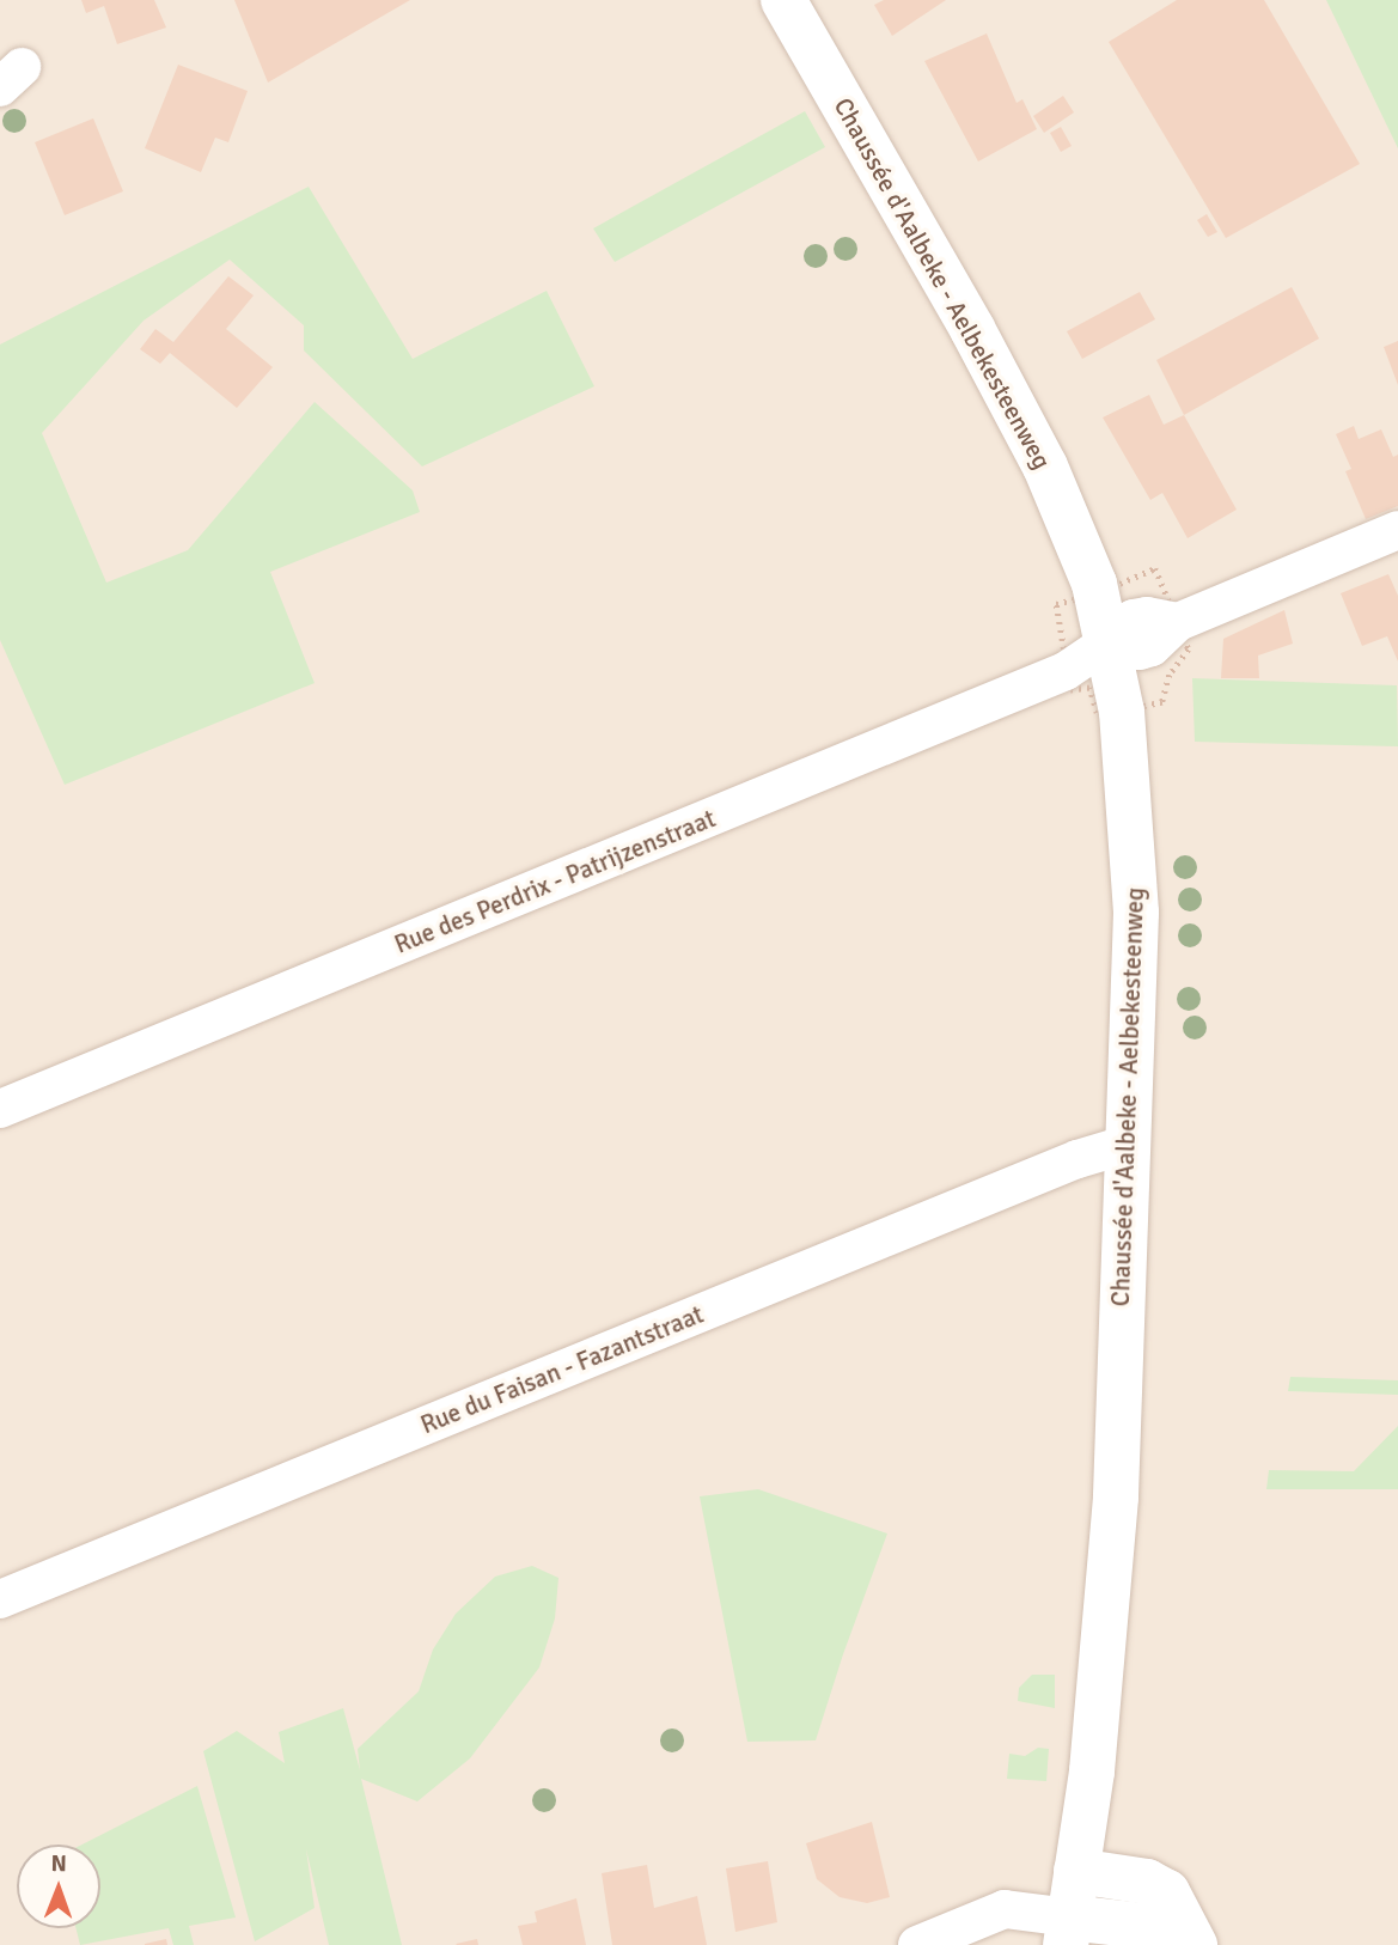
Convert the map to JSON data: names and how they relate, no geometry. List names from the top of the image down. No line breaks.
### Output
{"streets":{"main road":["Chaussée d'Aalbeke - Aelbekesteenweg"],"street":["Rue des Perdrix - Patrijzenstraat","Rue du Faisan - Fazantstraat"]},"crossings":[["Chaussée d'Aalbeke - Aelbekesteenweg","Rue des Perdrix - Patrijzenstraat"],["Chaussée d'Aalbeke - Aelbekesteenweg","Rue du Faisan - Fazantstraat"]],"north":"top"}
